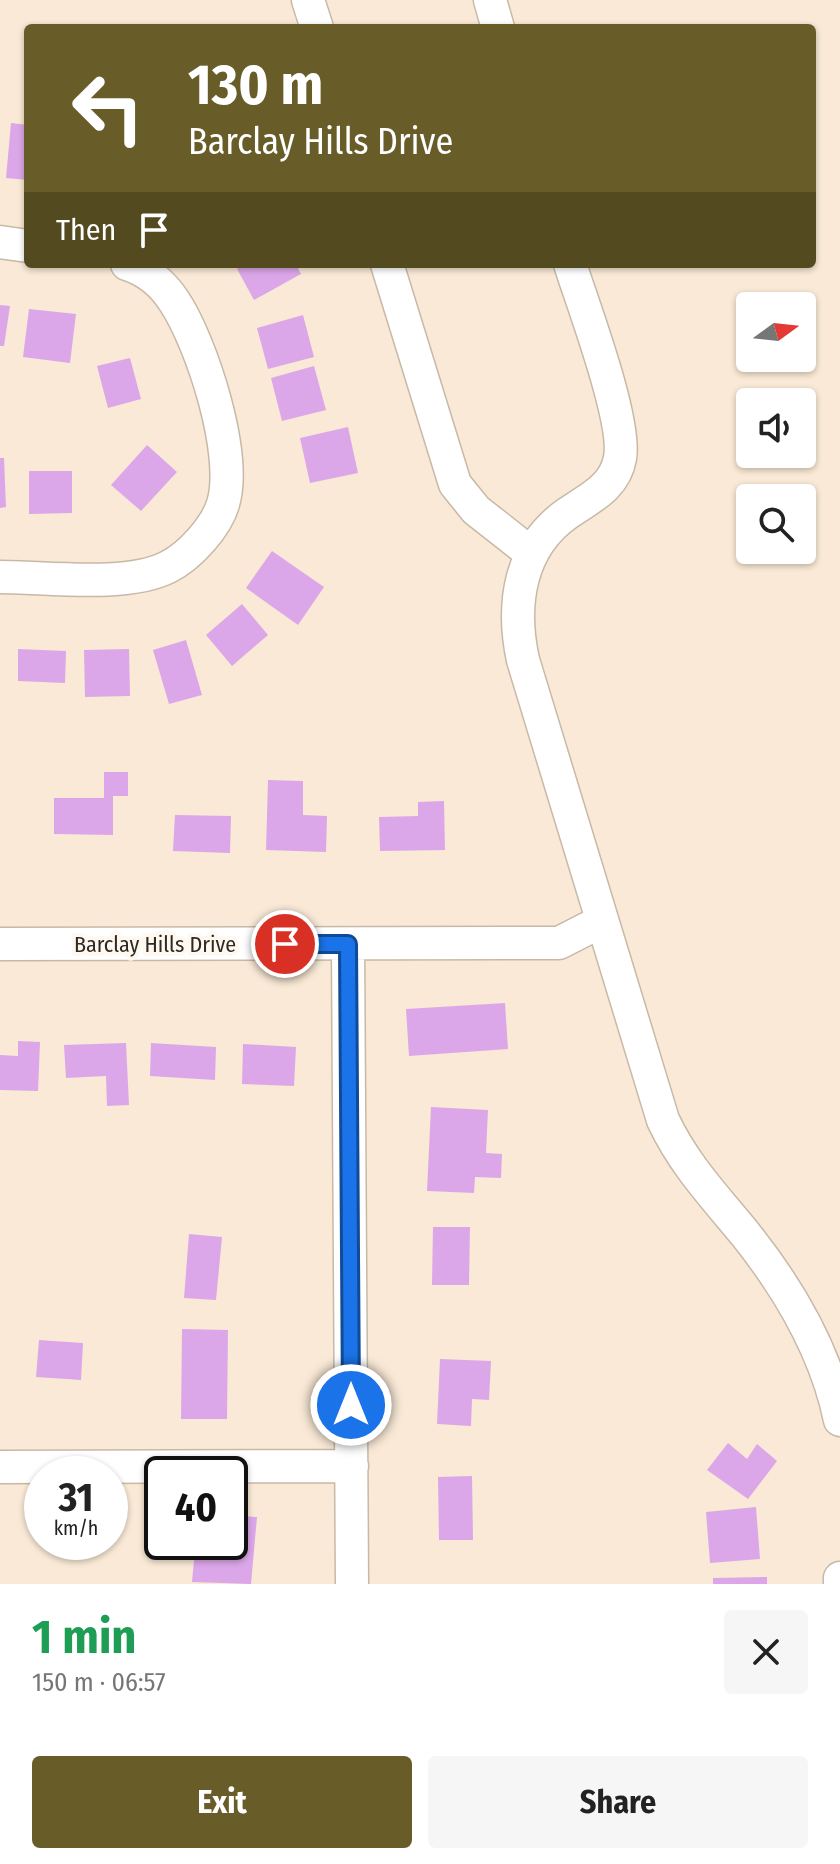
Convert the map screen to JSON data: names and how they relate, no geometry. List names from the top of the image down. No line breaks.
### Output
{"streets":{"street":["Barclay Hills Drive"]},"north":"right","page":{"turn":["130 m","Barclay Hills Drive"],"then":"Then","speed":"31 km/h","limit":"40","heading":["1 min","150 m · 06:57"],"buttons":["Exit","Share"]}}
